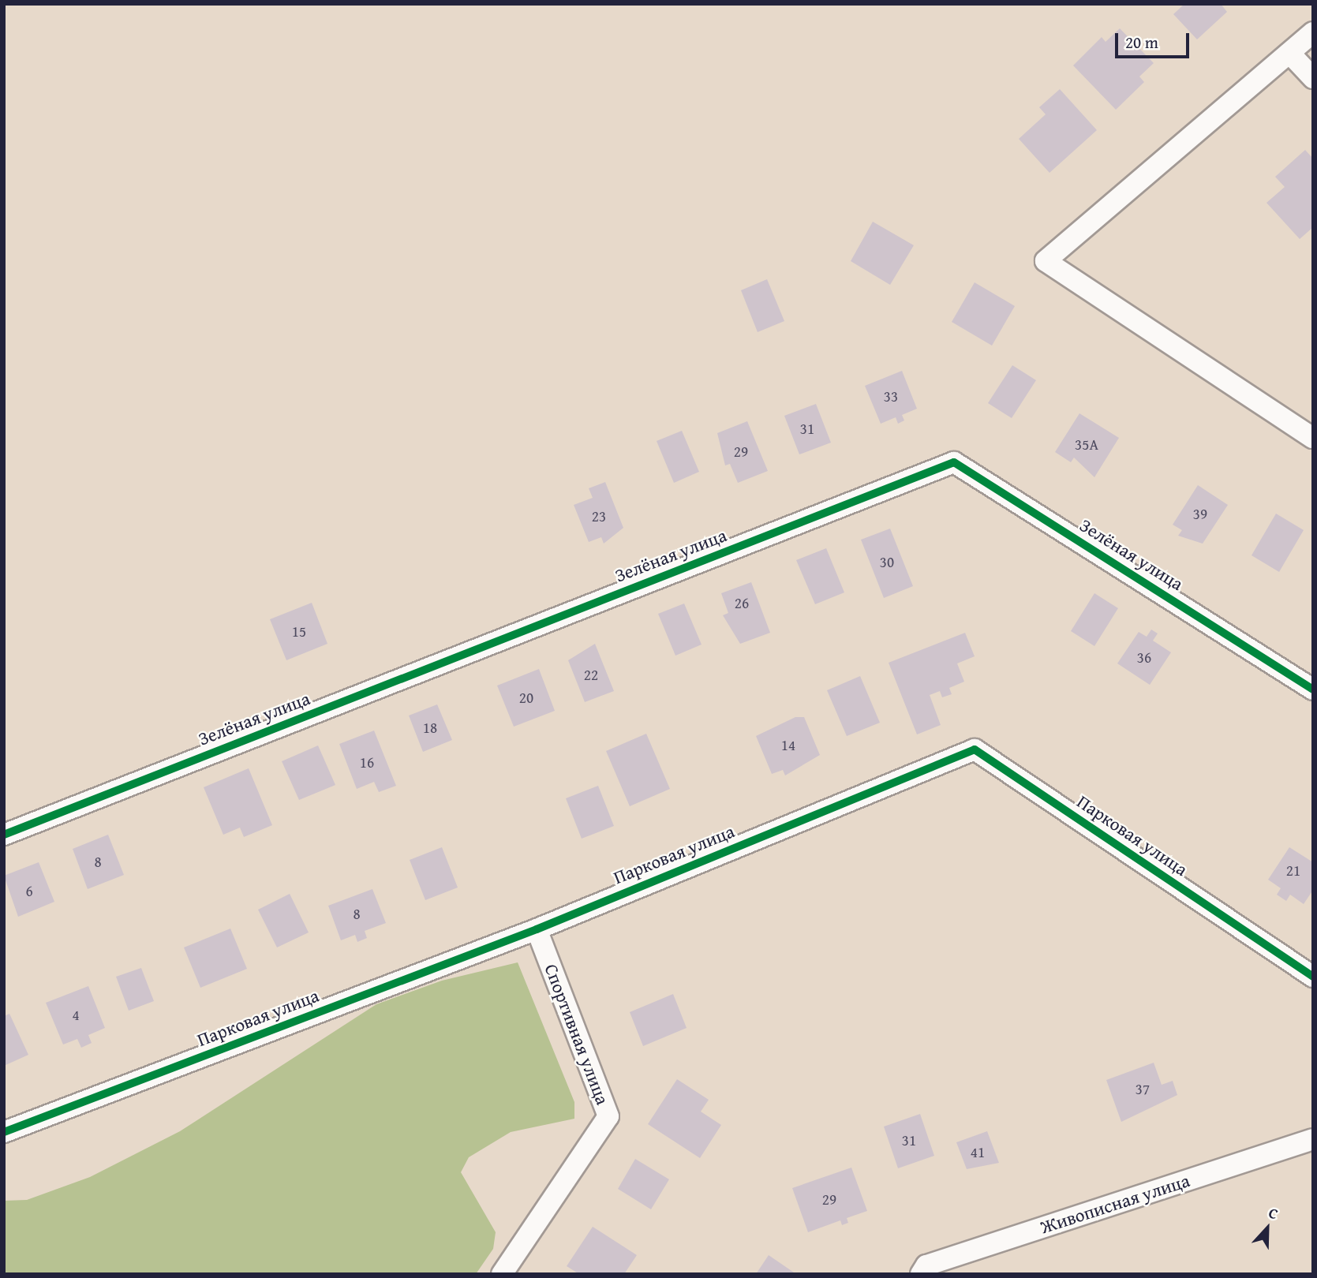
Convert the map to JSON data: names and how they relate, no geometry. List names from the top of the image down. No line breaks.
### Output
{"streets":{"street":["Зелёная улица","Парковая улица","Спортивная улица","Живописная улица"]},"crossings":[["Парковая улица","Спортивная улица"]],"house_numbers":["33","31","35А","29","39","23","30","26","15","36","22","20","18","14","16","8","21","6","8","4","37","31","41","29"],"scale_bar":"20 m","north":"top"}
